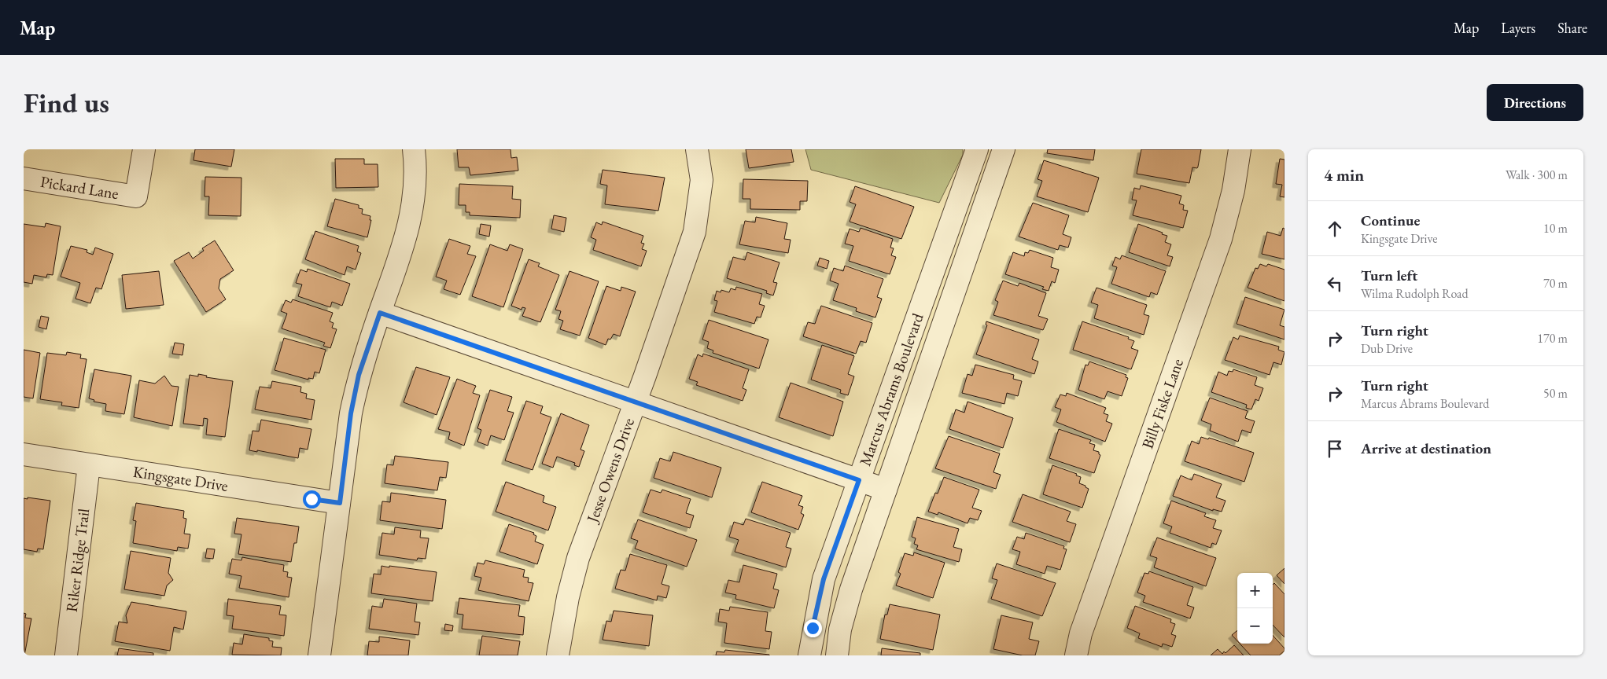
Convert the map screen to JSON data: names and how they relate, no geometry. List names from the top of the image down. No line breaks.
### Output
{"streets":{"street":["Pickard Lane","Marcus Abrams Boulevard","Billy Fiske Lane","Jesse Owens Drive","Kingsgate Drive","Riker Ridge Trail"]},"crossings":[["Kingsgate Drive","Riker Ridge Trail"]],"page":{"header":"Map","nav":["Map","Layers","Share"],"buttons":"Directions","title":"Find us","heading":["4 min","Walk · 300 m"],"list":[["Continue","Kingsgate Drive","10 m"],["Turn left","Wilma Rudolph Road","70 m"],["Turn right","Dub Drive","170 m"],["Turn right","Marcus Abrams Boulevard","50 m"],"Arrive at destination"],"map_buttons":["+","−"]}}
